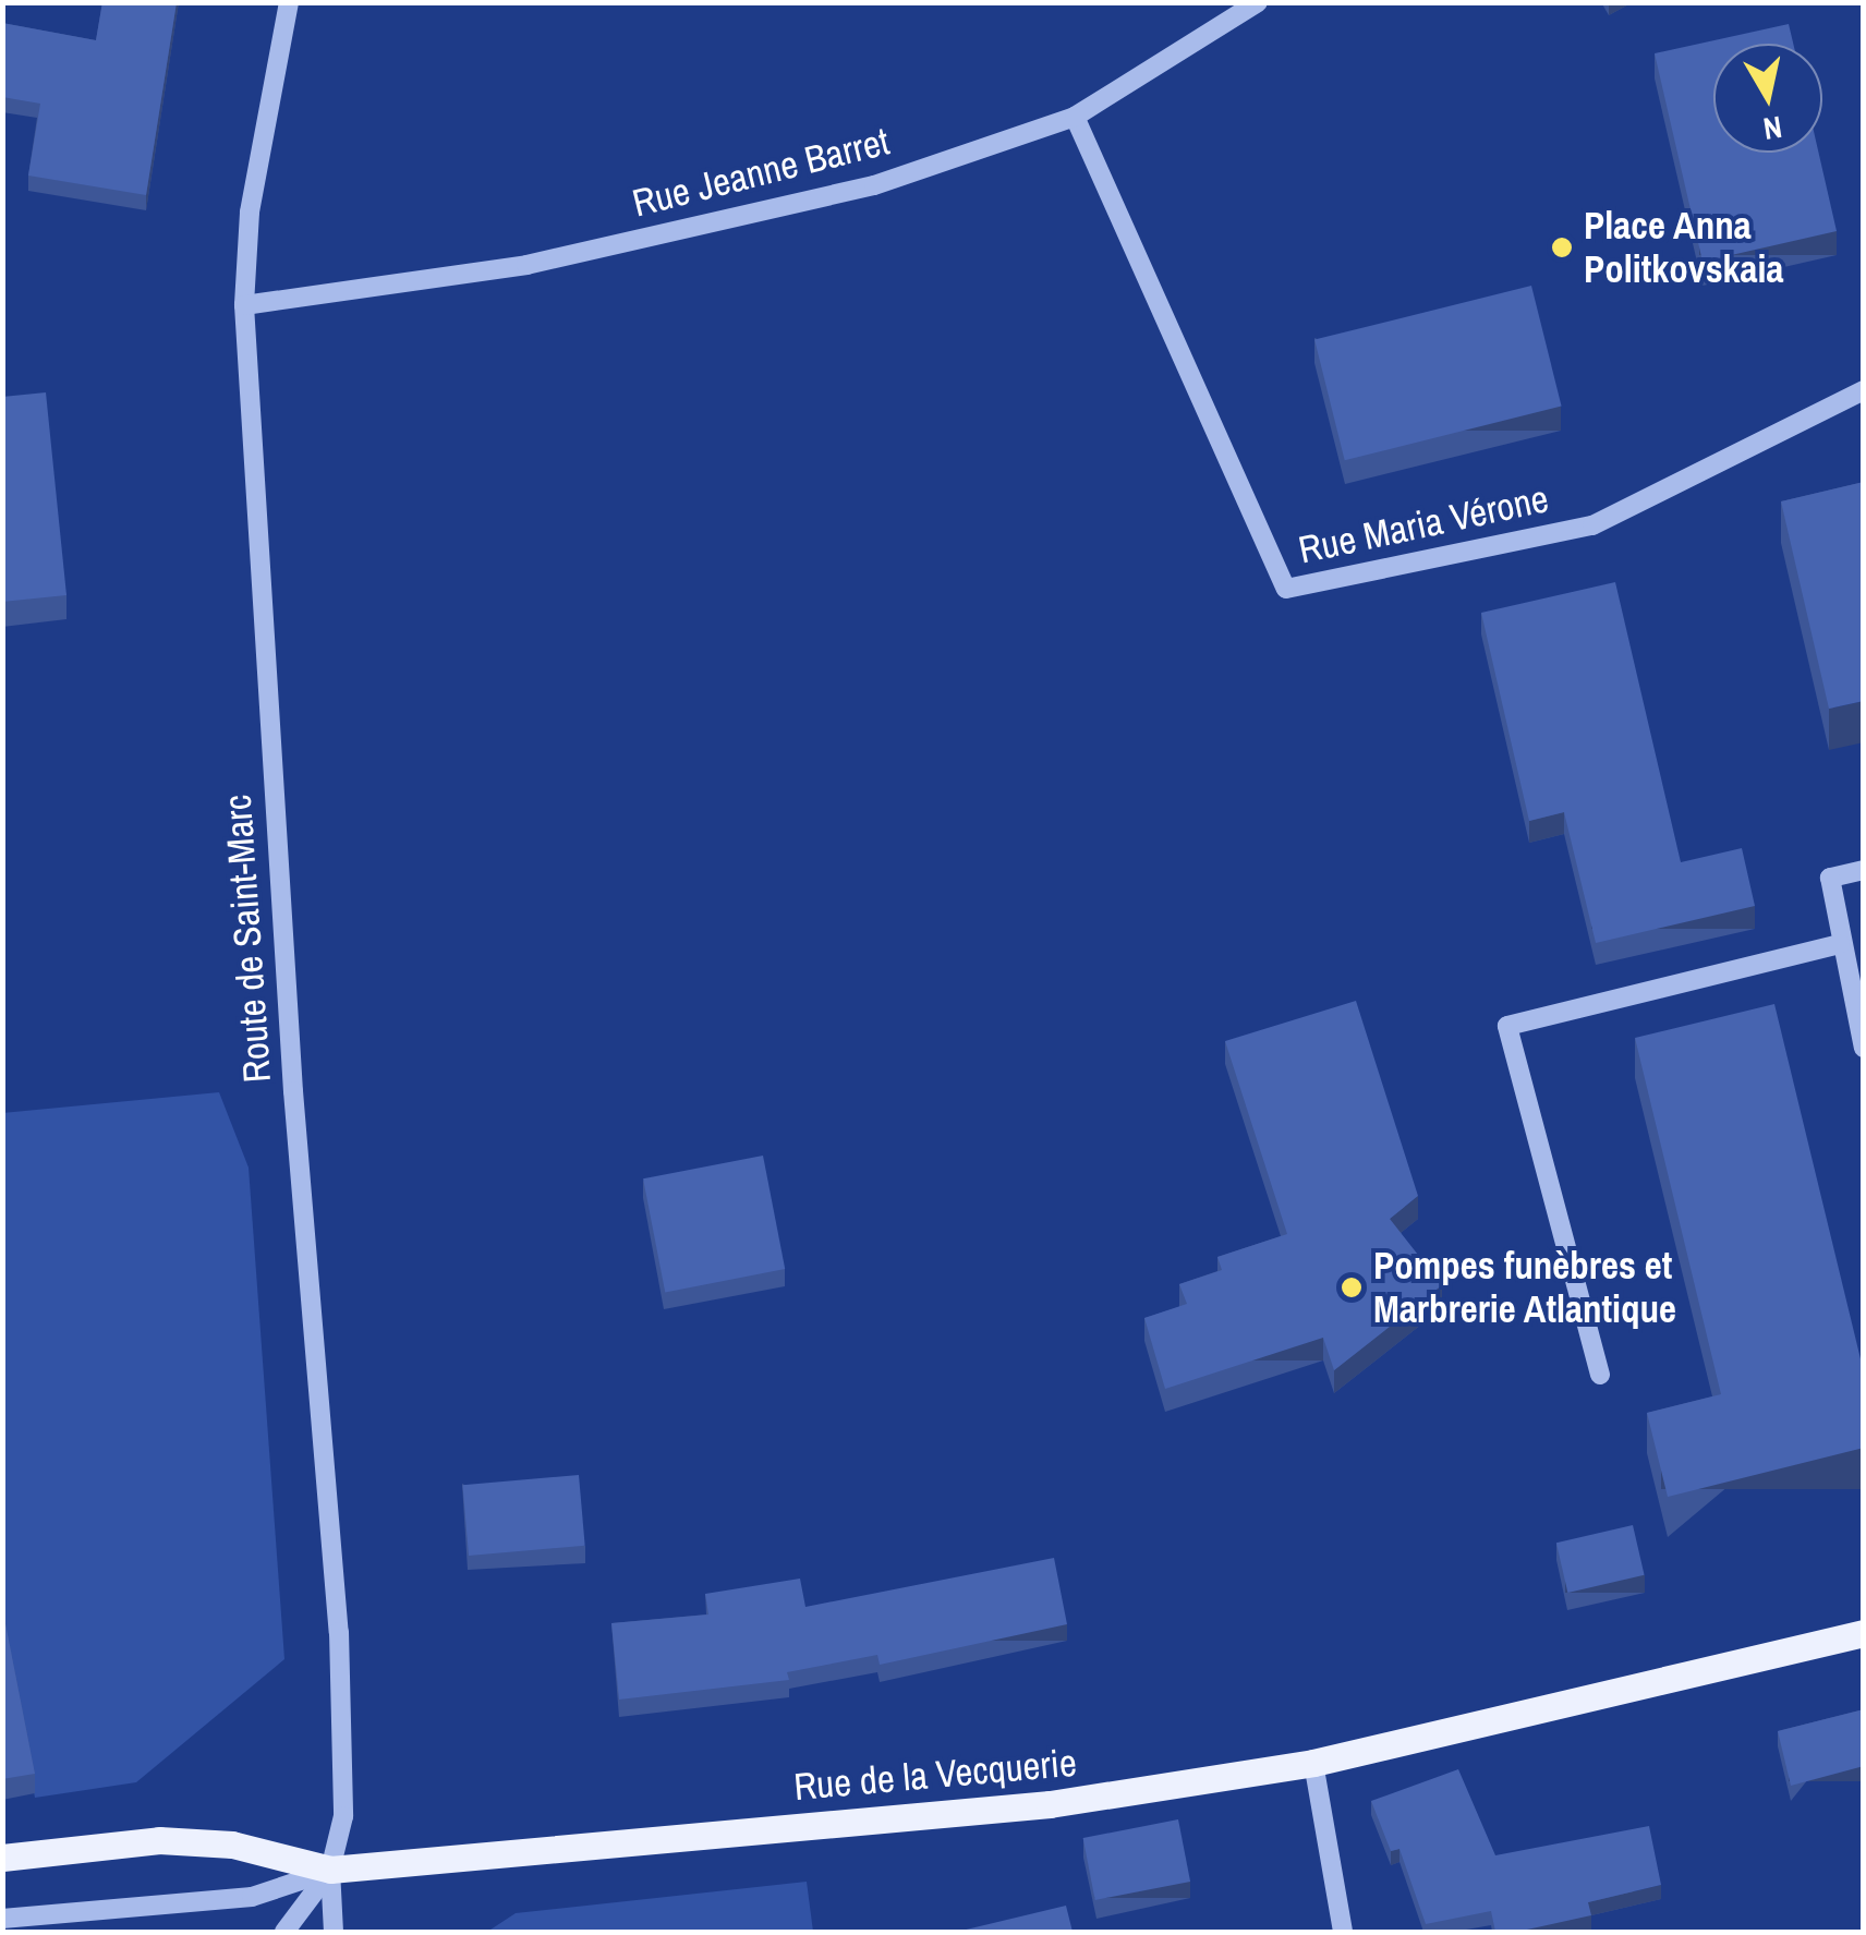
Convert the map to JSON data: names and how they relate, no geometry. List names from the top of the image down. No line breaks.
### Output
{"streets":{"main road":["Rue de la Vecquerie"],"street":["Rue Jeanne Barret","Rue Maria Vérone","Route de Saint-Marc"]},"crossings":[["Rue Jeanne Barret","Rue Maria Vérone"],["Rue Jeanne Barret","Route de Saint-Marc"],["Route de Saint-Marc","Rue de la Vecquerie"]],"places":["Place Anna Politkovskaia","Pompes funèbres et Marbrerie Atlantique"],"north":"bottom"}
